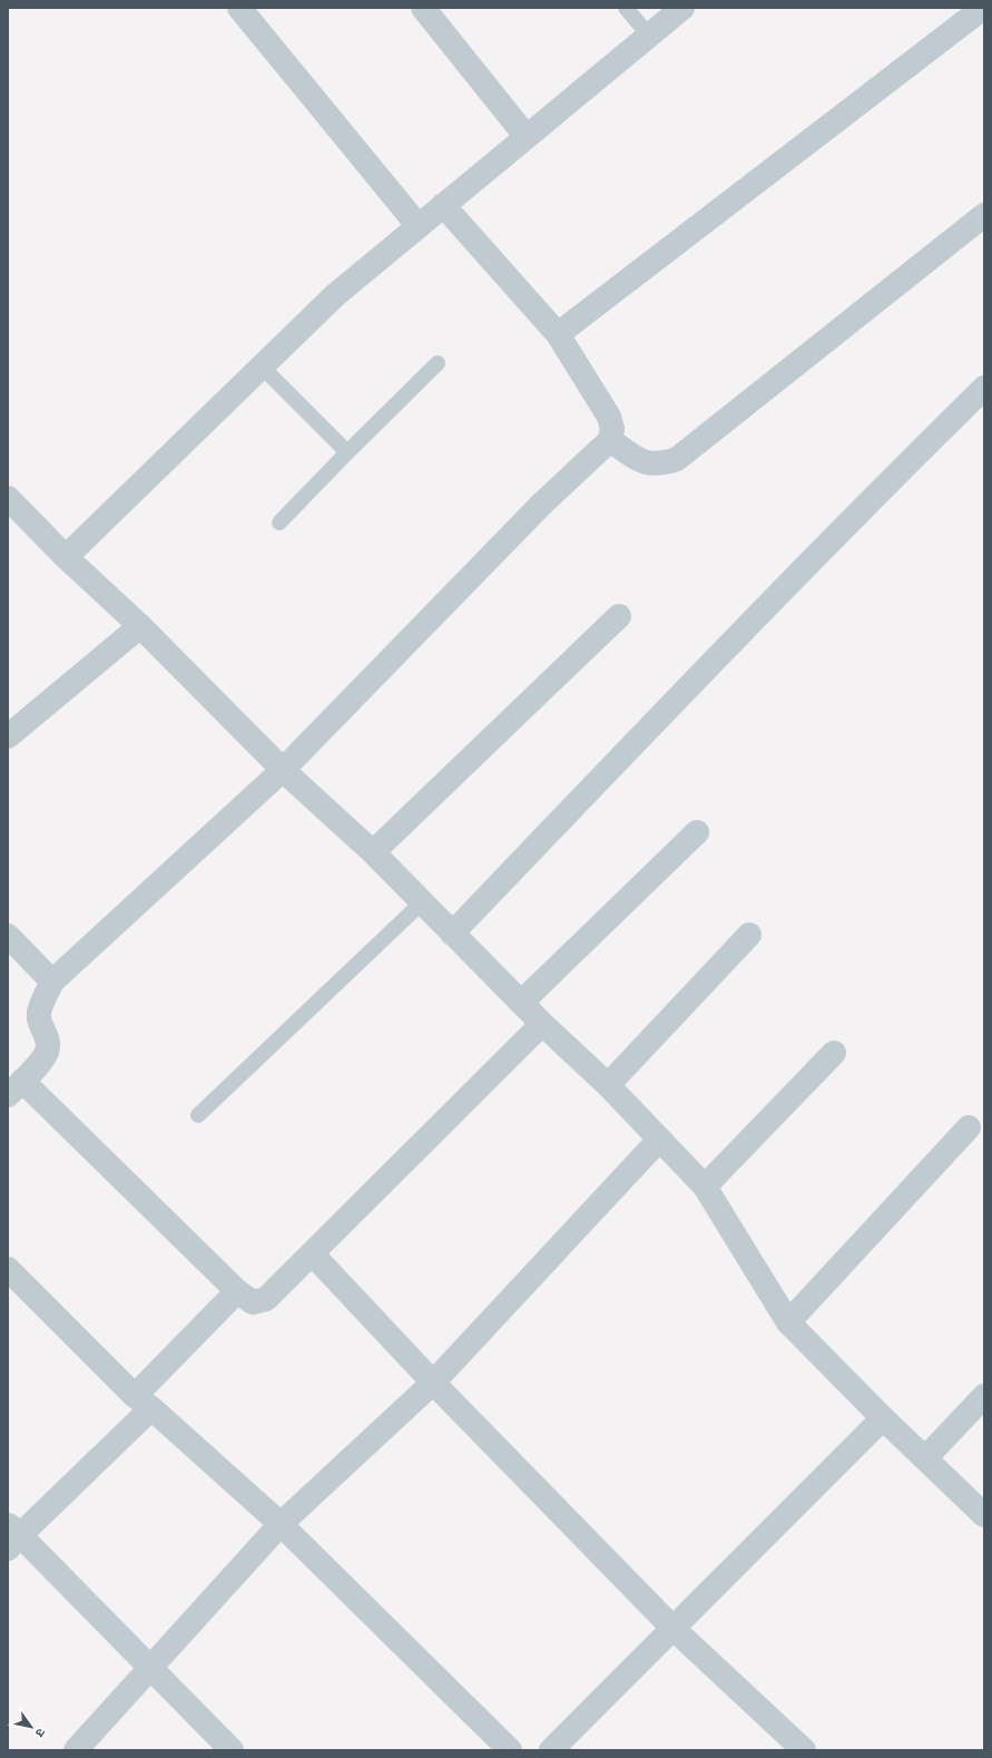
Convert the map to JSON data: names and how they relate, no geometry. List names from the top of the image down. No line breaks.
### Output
{"north":"bottom right"}
